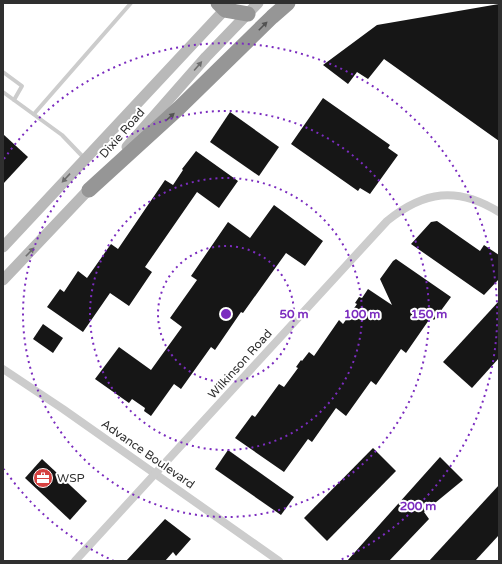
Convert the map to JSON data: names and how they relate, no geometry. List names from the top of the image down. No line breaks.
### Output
{"streets":{"main road":["Dixie Road"],"street":["Wilkinson Road","Advance Boulevard"]},"crossings":[["Wilkinson Road","Advance Boulevard"]],"places":{"office":["WSP"]},"rings":["50 m","100 m","150 m","200 m"]}
